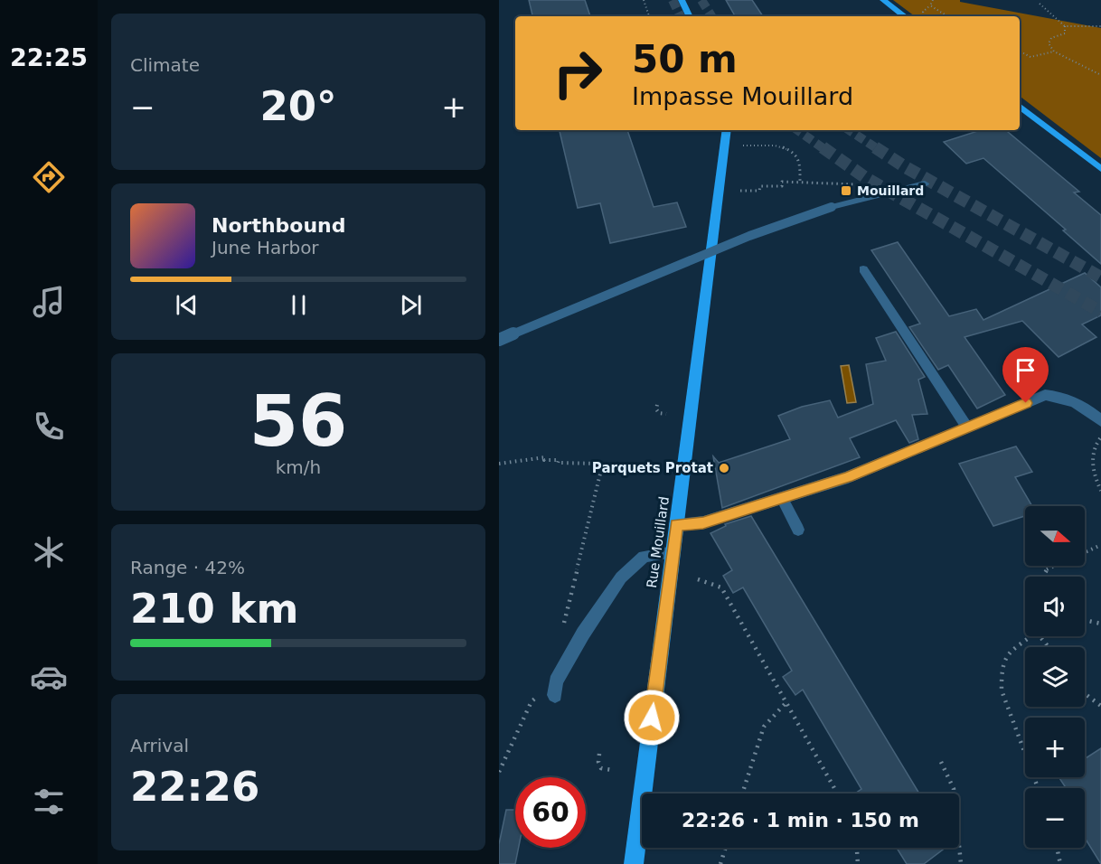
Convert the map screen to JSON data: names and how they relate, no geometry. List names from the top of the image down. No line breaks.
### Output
{"streets":{"main road":["Rue Mouillard"]},"places":{"transit":["Mouillard"],"other":["Parquets Protat"]},"north":"right","page":{"tabs":"22:25","tile":["Climate",["56","km/h"],["Range · 42%","210 km"],["Arrival","22:26"]],"turn":["50 m","Impasse Mouillard"],"heat":["−","20°","+"],"song":["Northbound","June Harbor"],"map_buttons":["+","−"],"limit":"60","trip":"22:26 · 1 min · 150 m"}}
